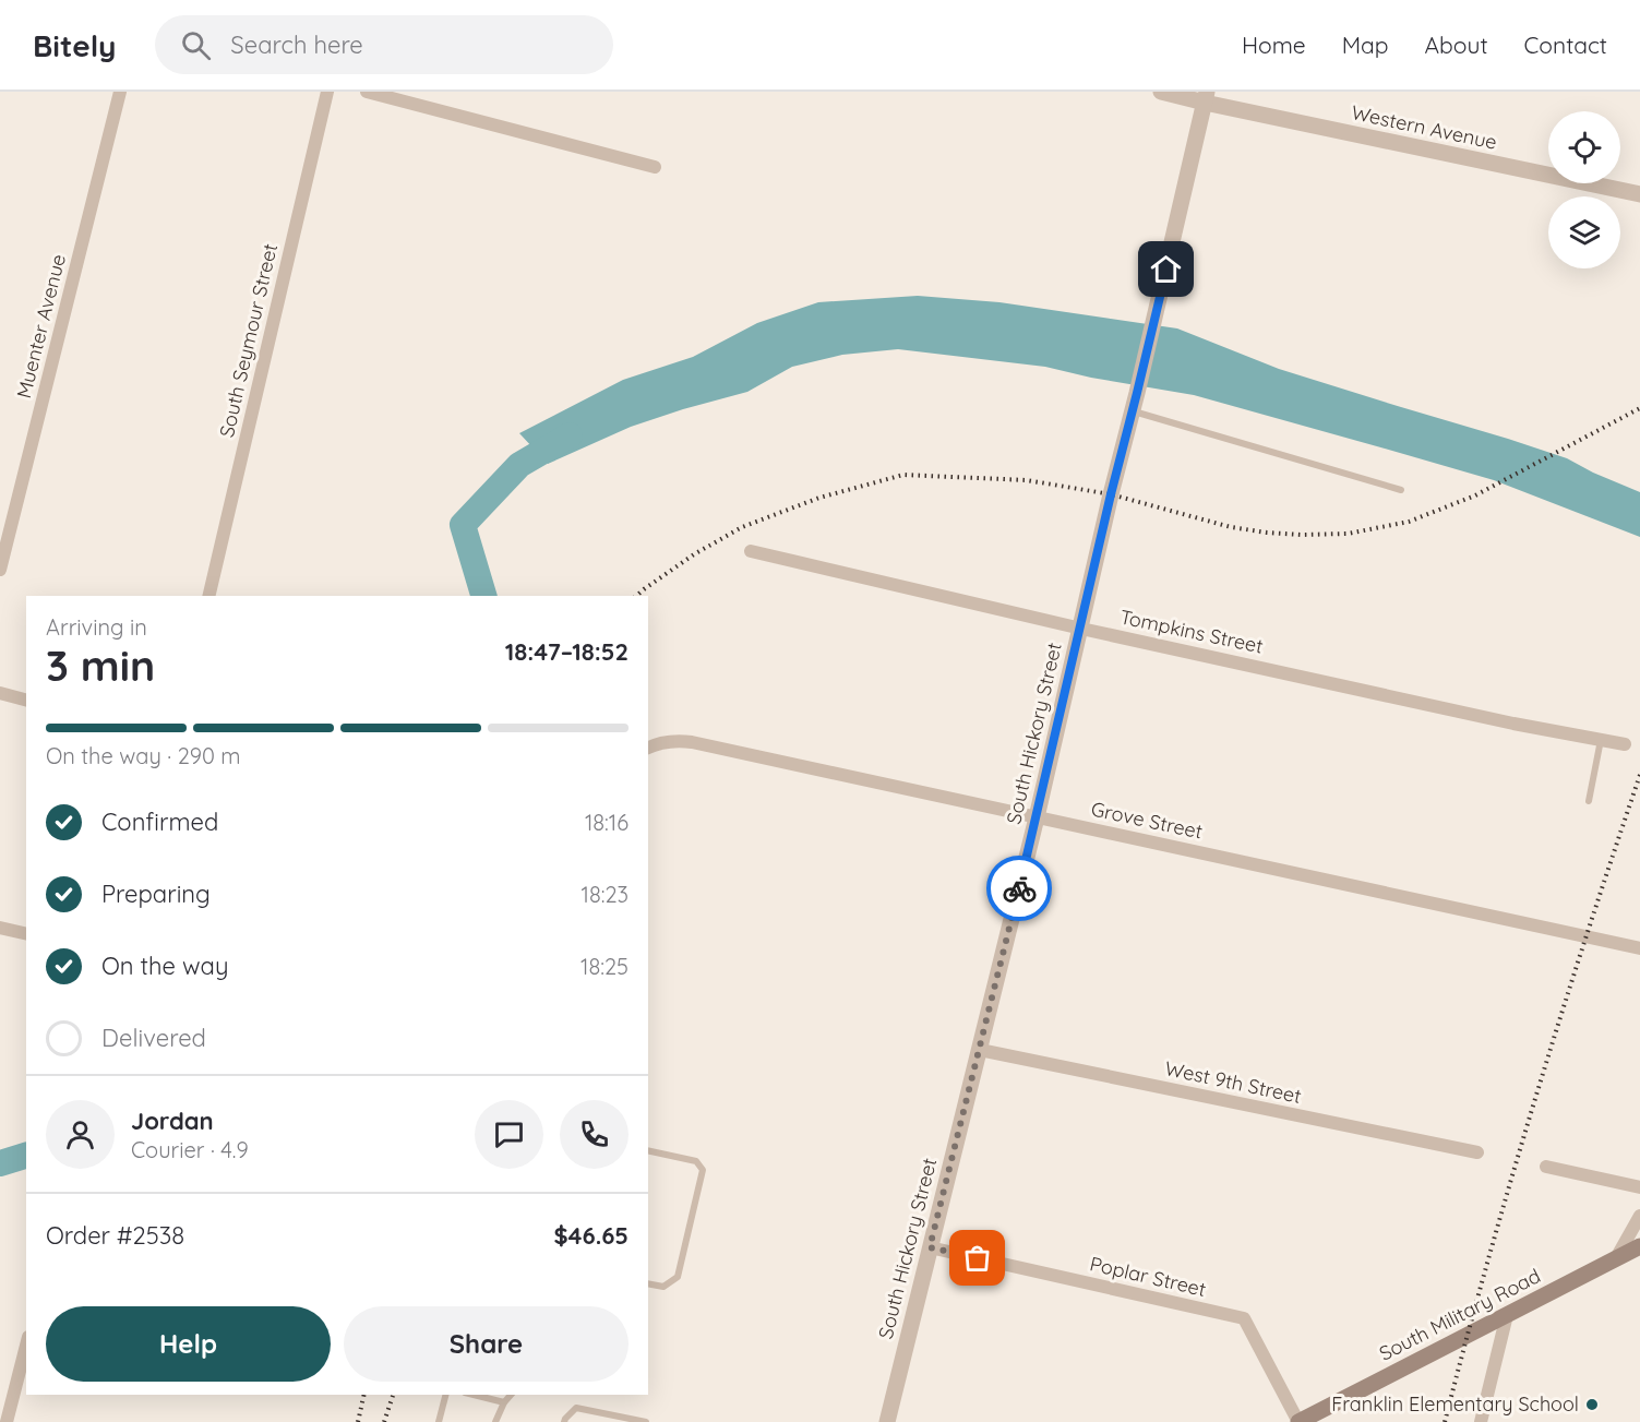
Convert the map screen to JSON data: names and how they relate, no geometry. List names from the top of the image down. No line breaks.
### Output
{"streets":{"main road":["South Military Road"],"street":["Western Avenue","Muenter Avenue","South Seymour Street","Tompkins Street","South Hickory Street","Grove Street","West 9th Street","Poplar Street"]},"crossings":[["Western Avenue","South Hickory Street"],["Tompkins Street","South Hickory Street"],["South Hickory Street","Grove Street"],["South Hickory Street","West 9th Street"],["South Hickory Street","Poplar Street"],["Poplar Street","South Military Road"]],"places":["Franklin Elementary School"],"page":{"header":"Bitely","search":"Search here","nav":["Home","Map","About","Contact"],"heading":["3 min","Arriving in","18:47–18:52"],"panel":["Jordan","Courier · 4.9","Order #2538","$46.65"],"bar":"On the way · 290 m","list":[["Confirmed","18:16"],["Preparing","18:23"],["On the way","18:25"],"Delivered"],"buttons":["Help","Share"]}}
